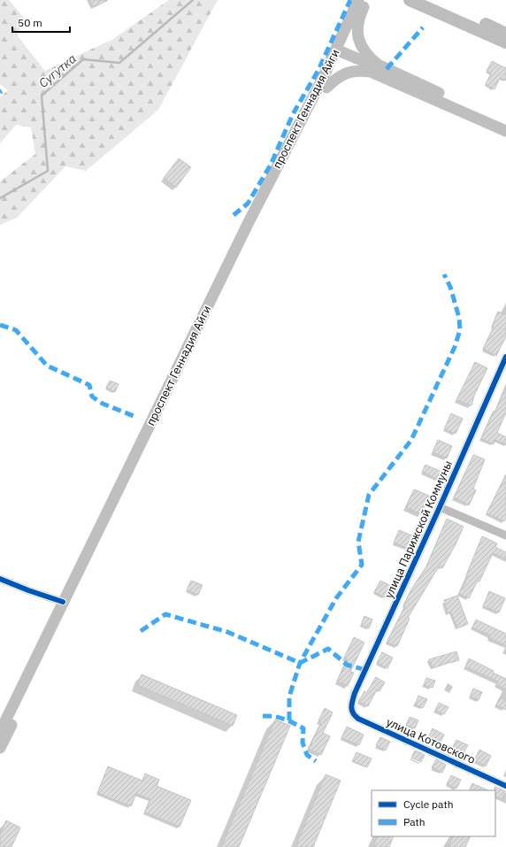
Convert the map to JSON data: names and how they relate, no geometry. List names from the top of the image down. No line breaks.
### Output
{"streets":{"main road":["проспект Геннадия Айги"],"street":["улица Парижской Коммуны","улица Котовского"]},"crossings":[["улица Парижской Коммуны","улица Котовского"]],"water":["Сугутка"],"legend":["Cycle path","Path"],"scale_bar":"50 m"}
